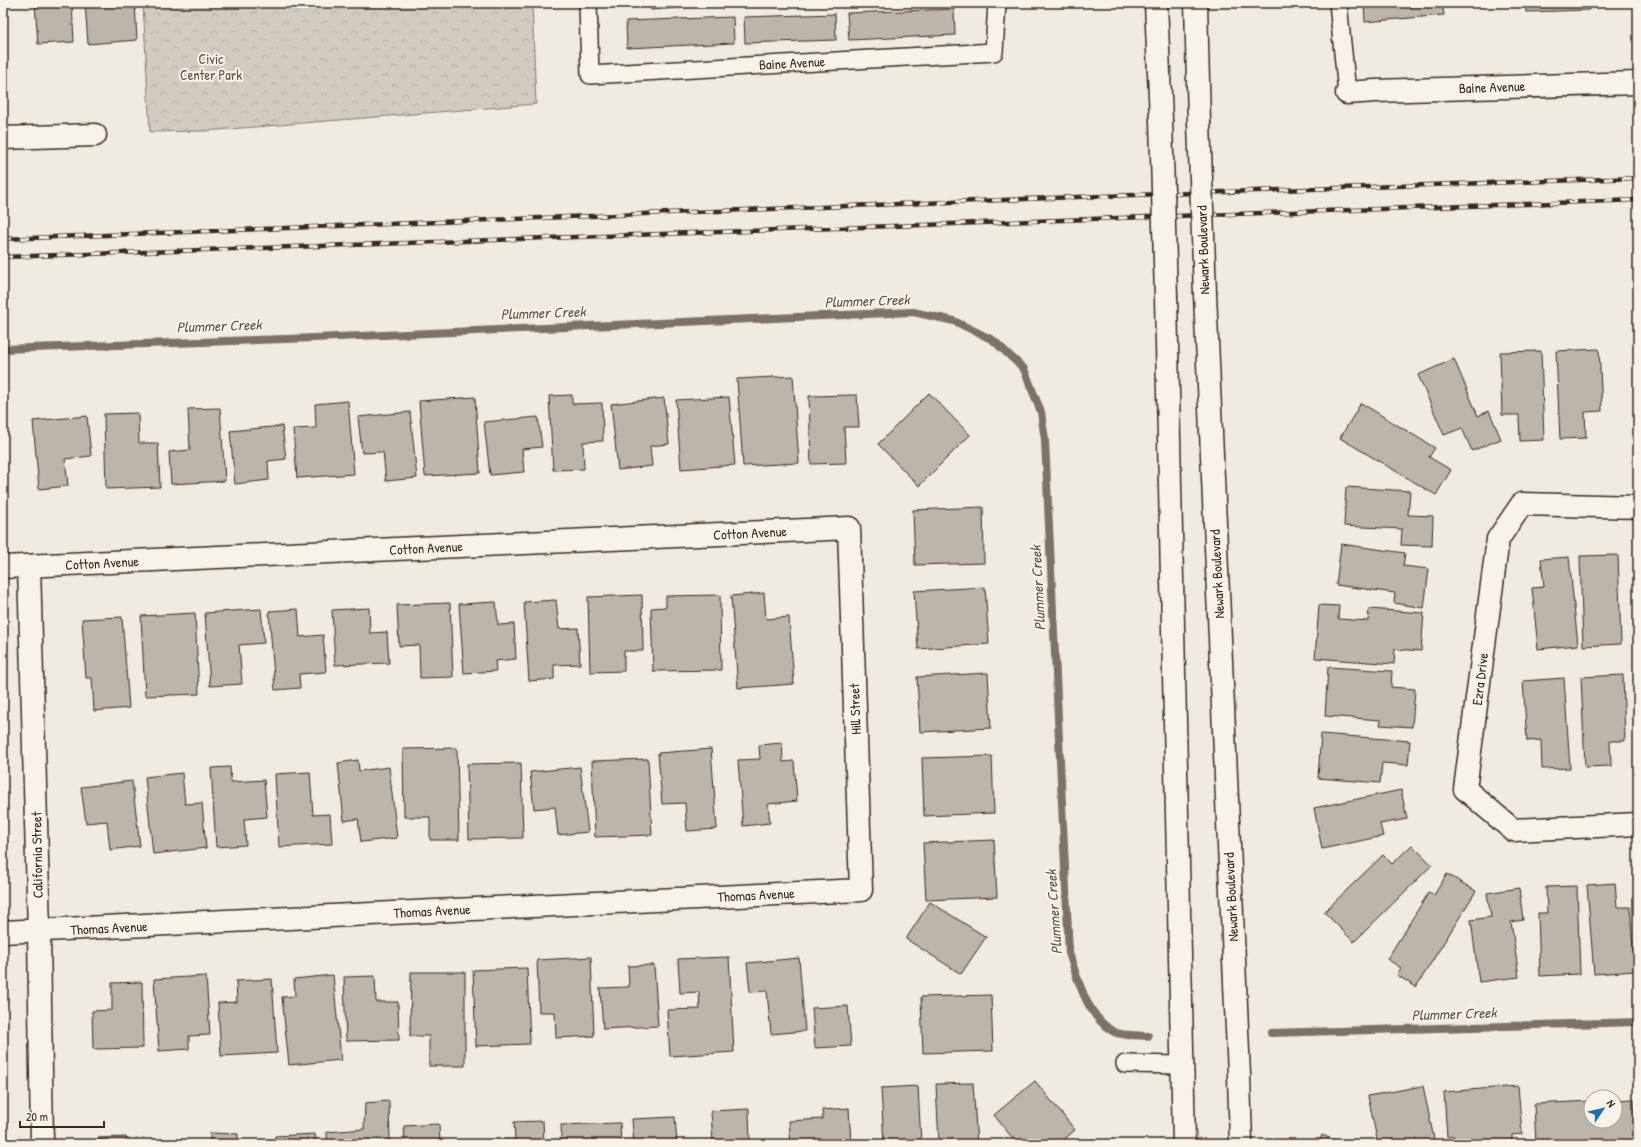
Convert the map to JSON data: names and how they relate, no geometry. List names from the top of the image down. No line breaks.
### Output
{"streets":{"street":["Baine Avenue","Newark Boulevard","Cotton Avenue","Ezra Drive","Hill Street","California Street","Thomas Avenue"]},"crossings":[["Cotton Avenue","Hill Street"],["Cotton Avenue","California Street"],["Hill Street","Thomas Avenue"],["California Street","Thomas Avenue"]],"water":["Plummer Creek"],"parks":["Civic Center Park"],"scale_bar":"20 m","north":"top right"}
